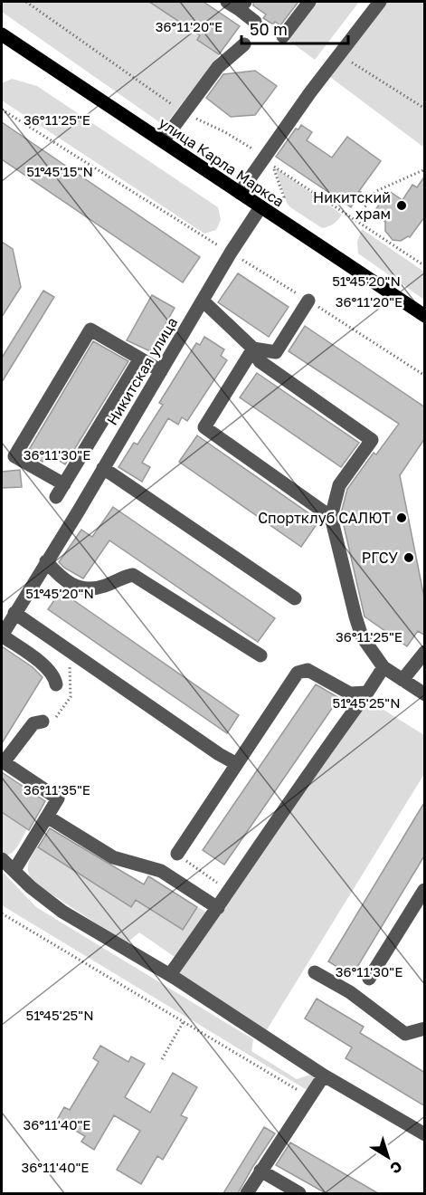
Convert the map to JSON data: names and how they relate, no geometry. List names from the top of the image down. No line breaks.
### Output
{"streets":{"main road":["улица Карла Маркса"],"street":["Никитская улица"]},"crossings":[["улица Карла Маркса","Никитская улица"]],"places":["Никитский храм","Спортклуб САЛЮТ","РГСУ"],"scale_bar":"50 m","north":"bottom right","coordinates":["36°11'20\"E","36°11'25\"E","51°45'15\"N","51°45'20\"N","36°11'30\"E","51°45'25\"N","36°11'35\"E","36°11'40\"E"]}
